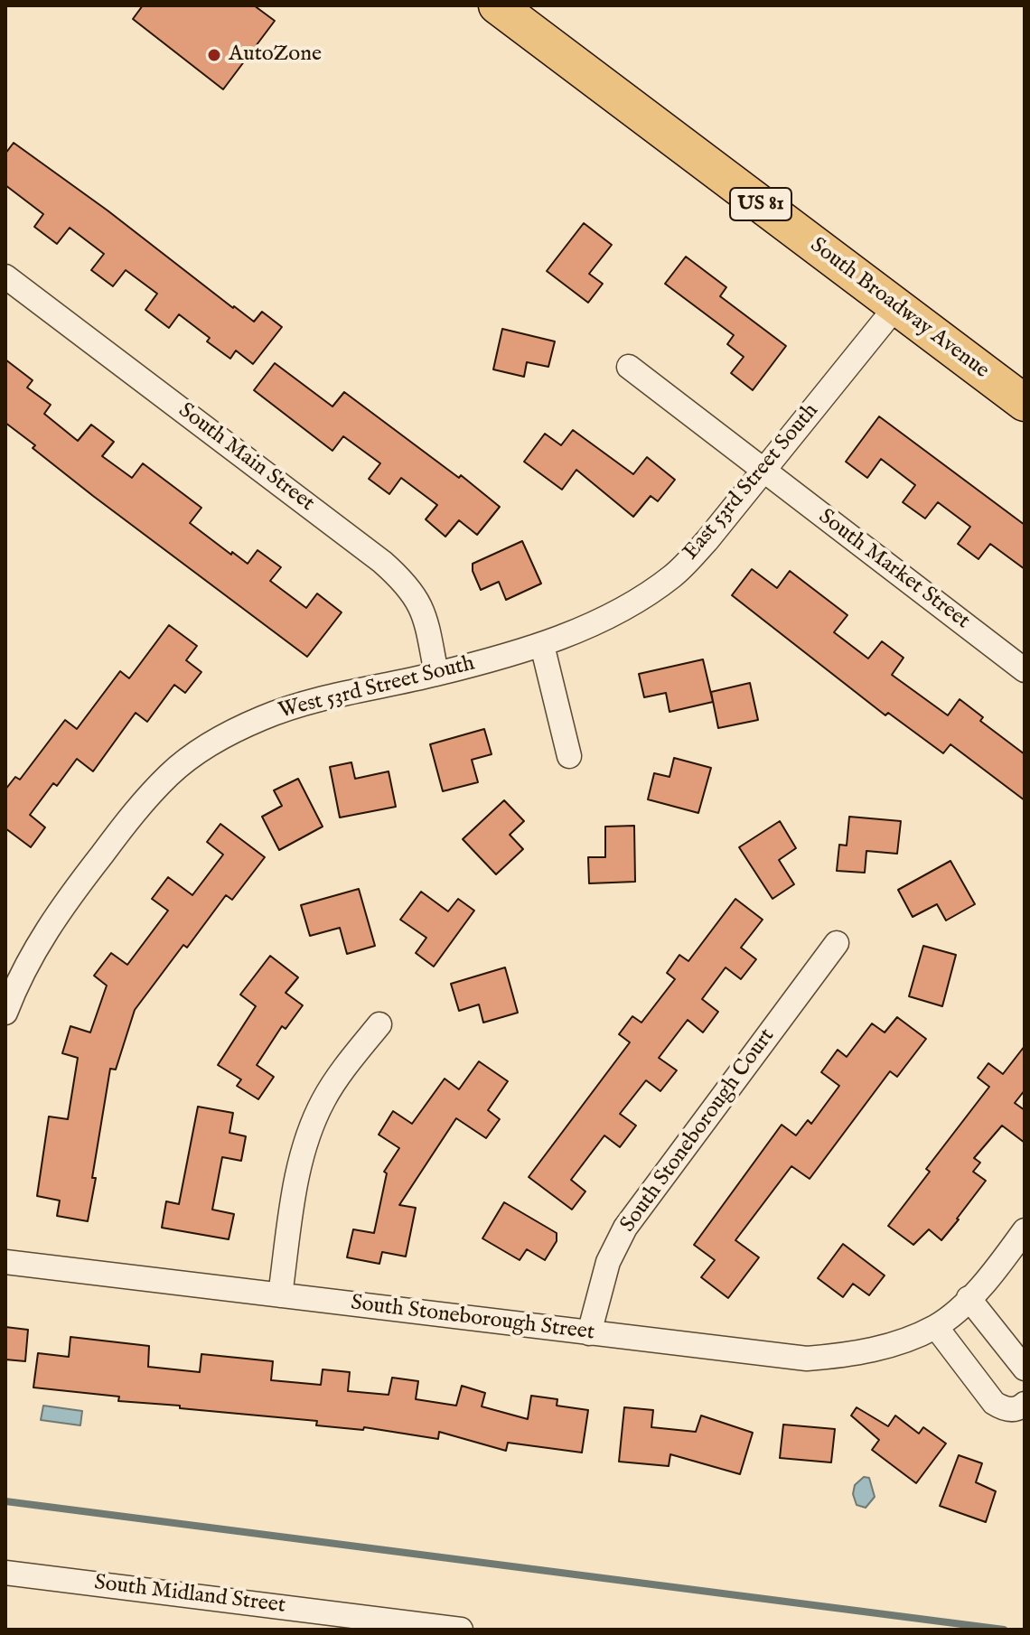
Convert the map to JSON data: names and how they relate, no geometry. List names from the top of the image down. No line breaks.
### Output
{"streets":{"main road":["US 81","South Broadway Avenue"],"street":["South Main Street","East 53rd Street South","South Market Street","West 53rd Street South","South Stoneborough Court","South Stoneborough Street","South Midland Street"]},"crossings":[["South Broadway Avenue","East 53rd Street South"],["South Main Street","West 53rd Street South"],["East 53rd Street South","South Market Street"],["East 53rd Street South","West 53rd Street South"],["South Stoneborough Court","South Stoneborough Street"]],"places":["AutoZone"]}
